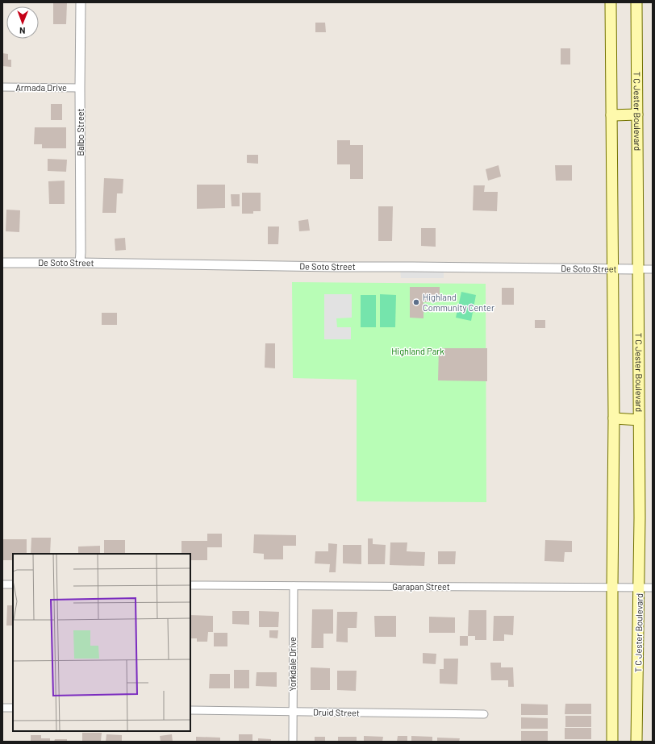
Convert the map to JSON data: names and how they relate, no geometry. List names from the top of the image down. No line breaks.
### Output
{"streets":{"main road":["T C Jester Boulevard"],"street":["Armada Drive","Balbo Street","De Soto Street","Garapan Street","Yorkdale Drive","Druid Street"]},"crossings":[["Armada Drive","Balbo Street"],["T C Jester Boulevard","De Soto Street"],["T C Jester Boulevard","Garapan Street"],["Balbo Street","De Soto Street"],["Garapan Street","Yorkdale Drive"],["Yorkdale Drive","Druid Street"]],"parks":["Highland Park"],"places":["Highland Community Center"],"north":"bottom"}
